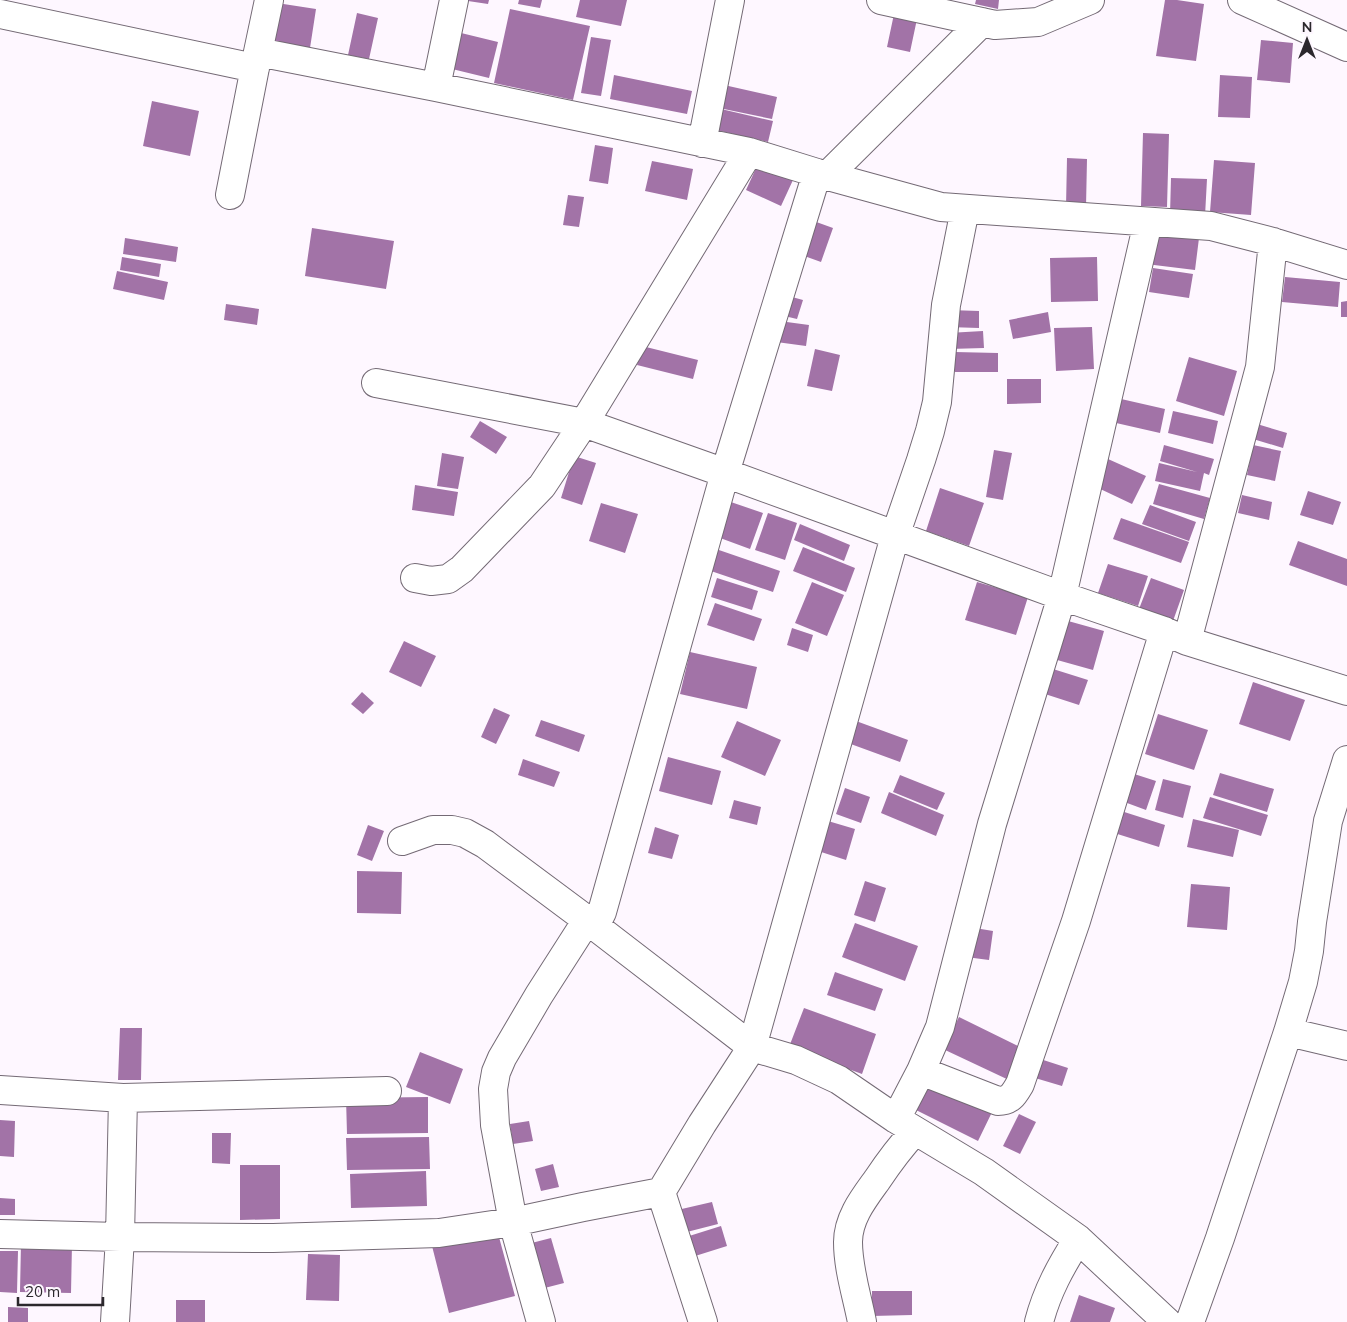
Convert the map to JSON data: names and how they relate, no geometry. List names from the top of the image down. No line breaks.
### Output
{"scale_bar":"20 m","north":"top"}
